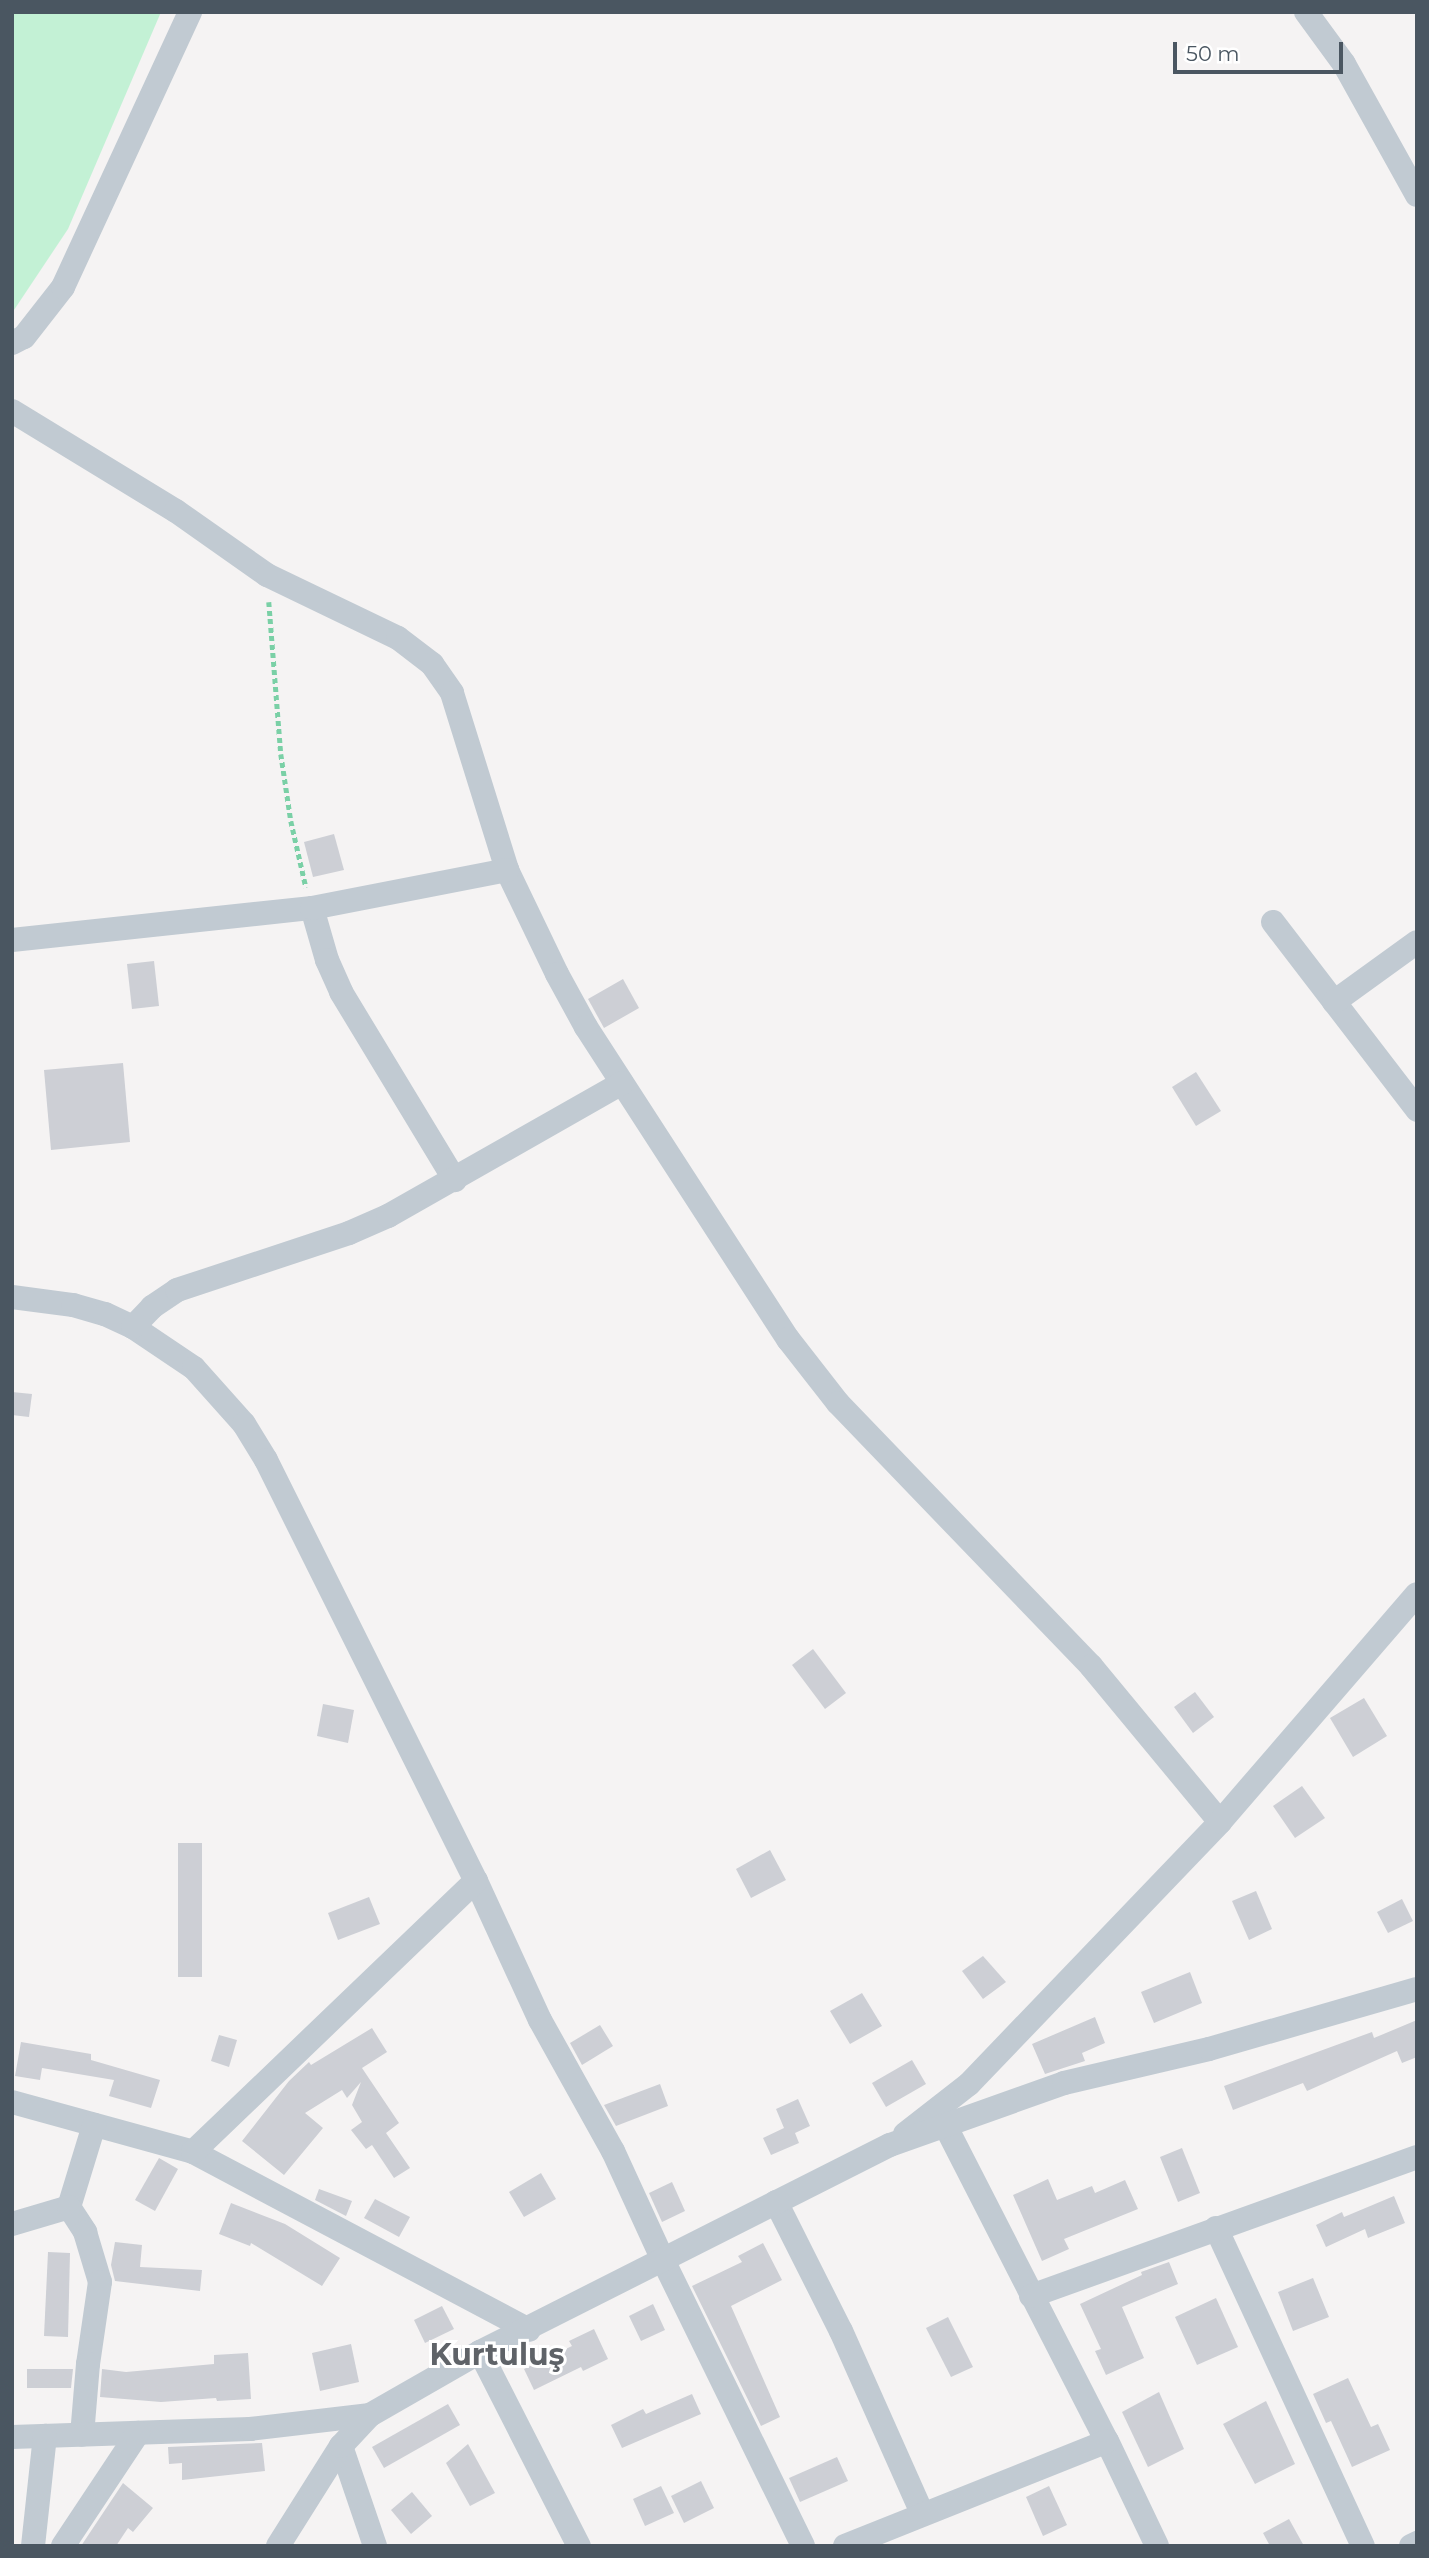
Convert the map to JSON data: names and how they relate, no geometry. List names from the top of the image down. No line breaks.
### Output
{"districts":["Kurtuluş"],"scale_bar":"50 m"}
